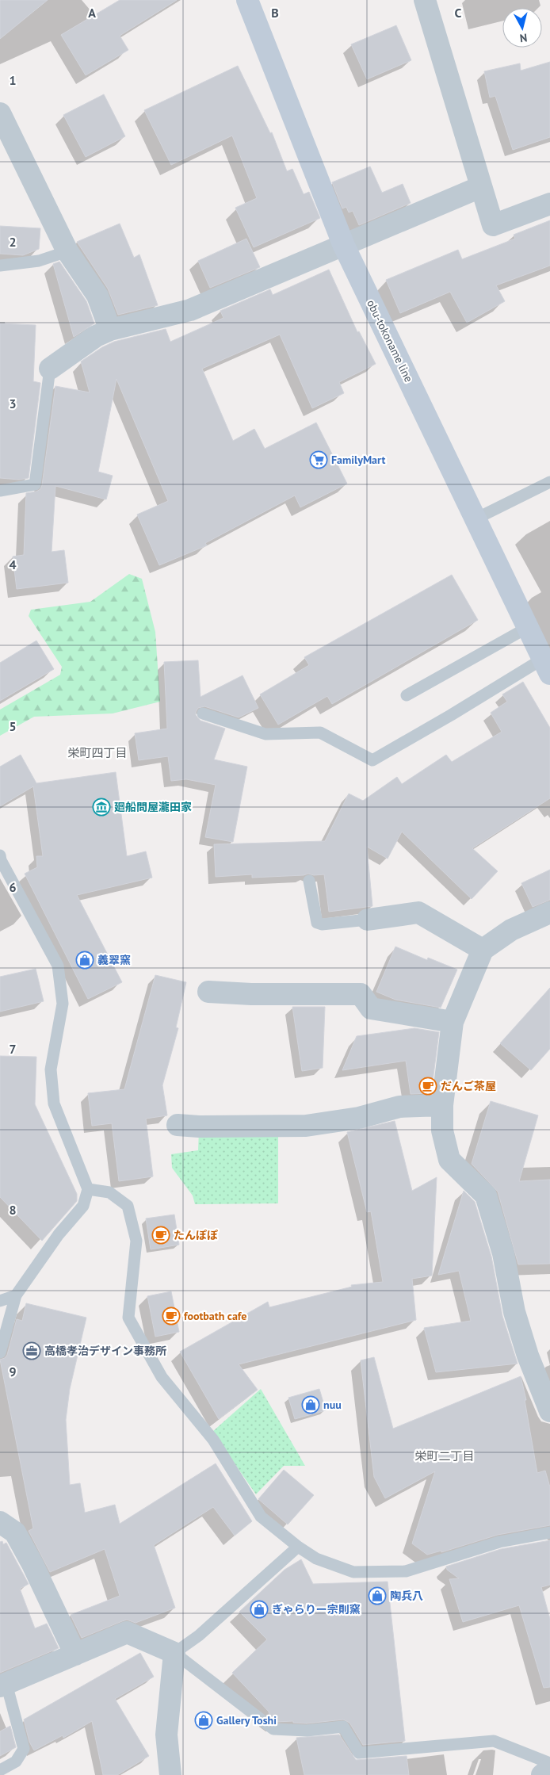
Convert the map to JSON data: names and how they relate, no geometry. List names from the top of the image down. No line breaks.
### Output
{"streets":{"main road":["obu-tokoname line"]},"districts":["栄町四丁目","栄町二丁目"],"places":{"supermarket":["FamilyMart"],"museum":["廻船問屋瀧田家"],"shop":["義翠窯","nuu","陶兵八","ぎゃらりー宗則窯","Gallery Toshi"],"cafe":["だんご茶屋","たんぽぽ","footbath cafe"],"office":["高橋孝治デザイン事務所"]},"north":"bottom","grid":{"columns":["A","B","C"],"rows":["1","2","3","4","5","6","7","8","9"]}}
